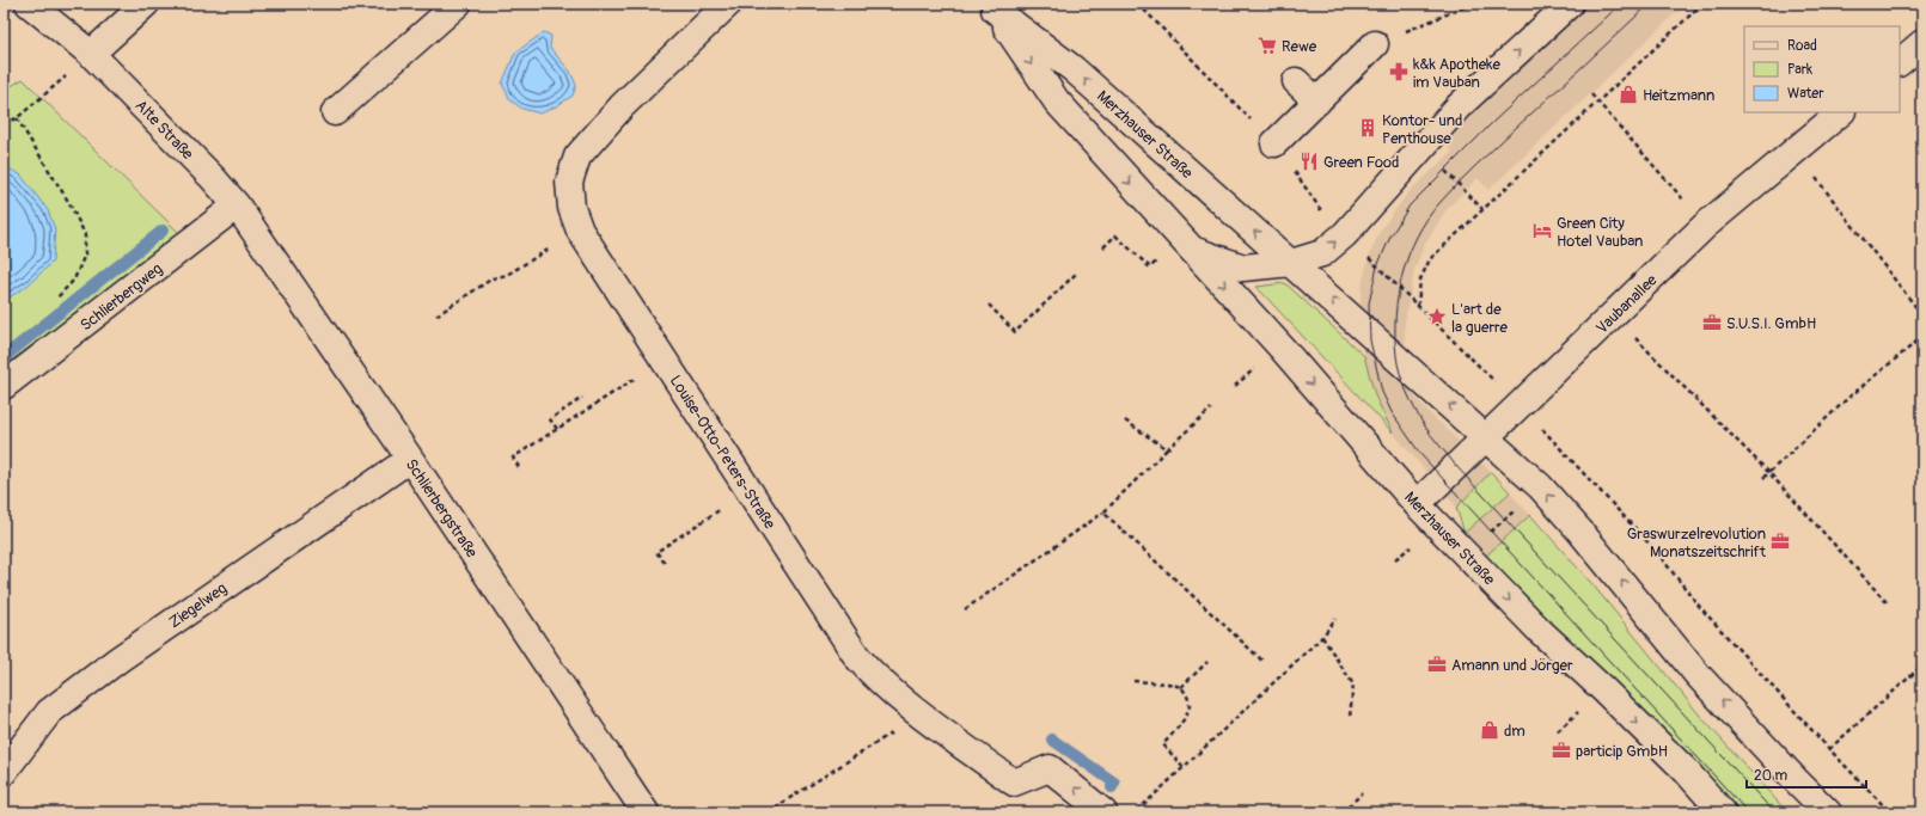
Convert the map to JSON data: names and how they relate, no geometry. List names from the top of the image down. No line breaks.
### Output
{"streets":{"street":["Alte Straße","Merzhauser Straße","Schlierbergweg","Vaubanallee","Louise-Otto-Peters-Straße","Schlierbergstraße","Ziegelweg"]},"crossings":[["Alte Straße","Schlierbergweg"],["Alte Straße","Schlierbergstraße"],["Merzhauser Straße","Vaubanallee"],["Schlierbergweg","Schlierbergstraße"],["Schlierbergstraße","Ziegelweg"]],"places":{"supermarket":["Rewe"],"pharmacy":["k&k Apotheke im Vauban"],"shop":["Heitzmann","dm"],"building":["Kontor- und Penthouse"],"restaurant":["Green Food"],"hotel":["Green City Hotel Vauban"],"place":["L'art de la guerre"],"office":["S.U.S.I. GmbH","Graswurzelrevolution Monatszeitschrift","Amann und Jörger","particip GmbH"]},"legend":["Road","Park","Water"],"scale_bar":"20 m"}
